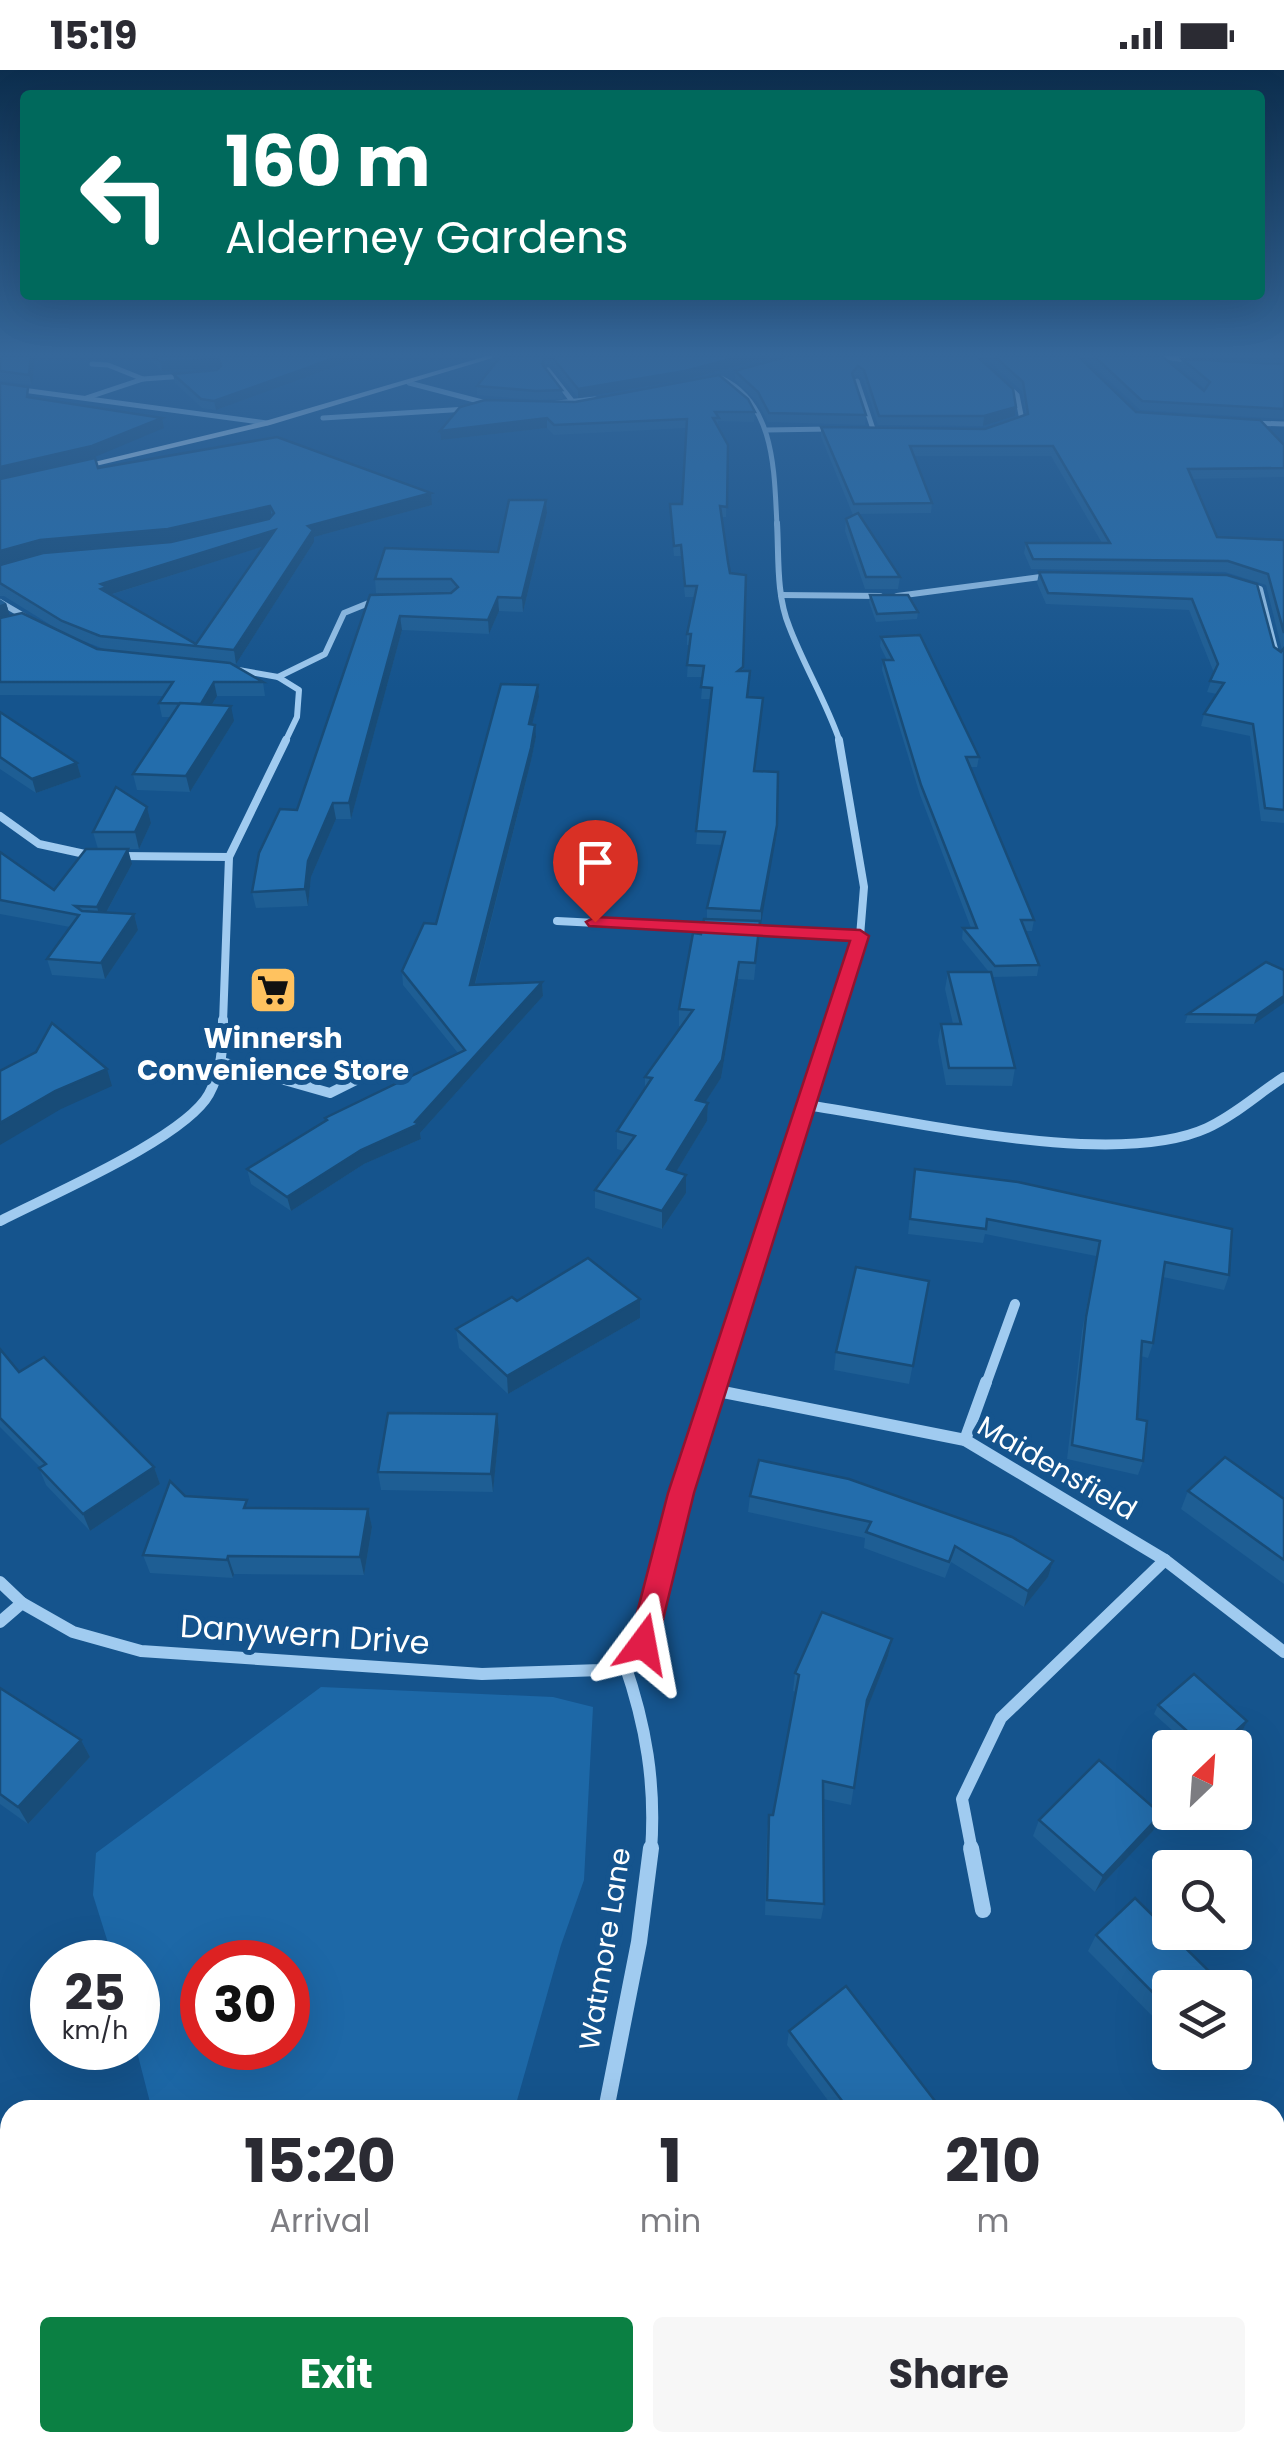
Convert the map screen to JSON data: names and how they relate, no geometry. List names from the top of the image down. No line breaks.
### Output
{"streets":{"street":["Maidensfield","Danywern Drive","Watmore Lane"]},"crossings":[["Danywern Drive","Watmore Lane"]],"places":{"supermarket":["Winnersh Convenience Store"]},"north":"top right","page":{"status":"15:19","turn":["160 m","Alderney Gardens"],"speed":"25 km/h","limit":"30","eta":["15:20","Arrival","1","min","210","m"],"buttons":["Exit","Share"]}}
